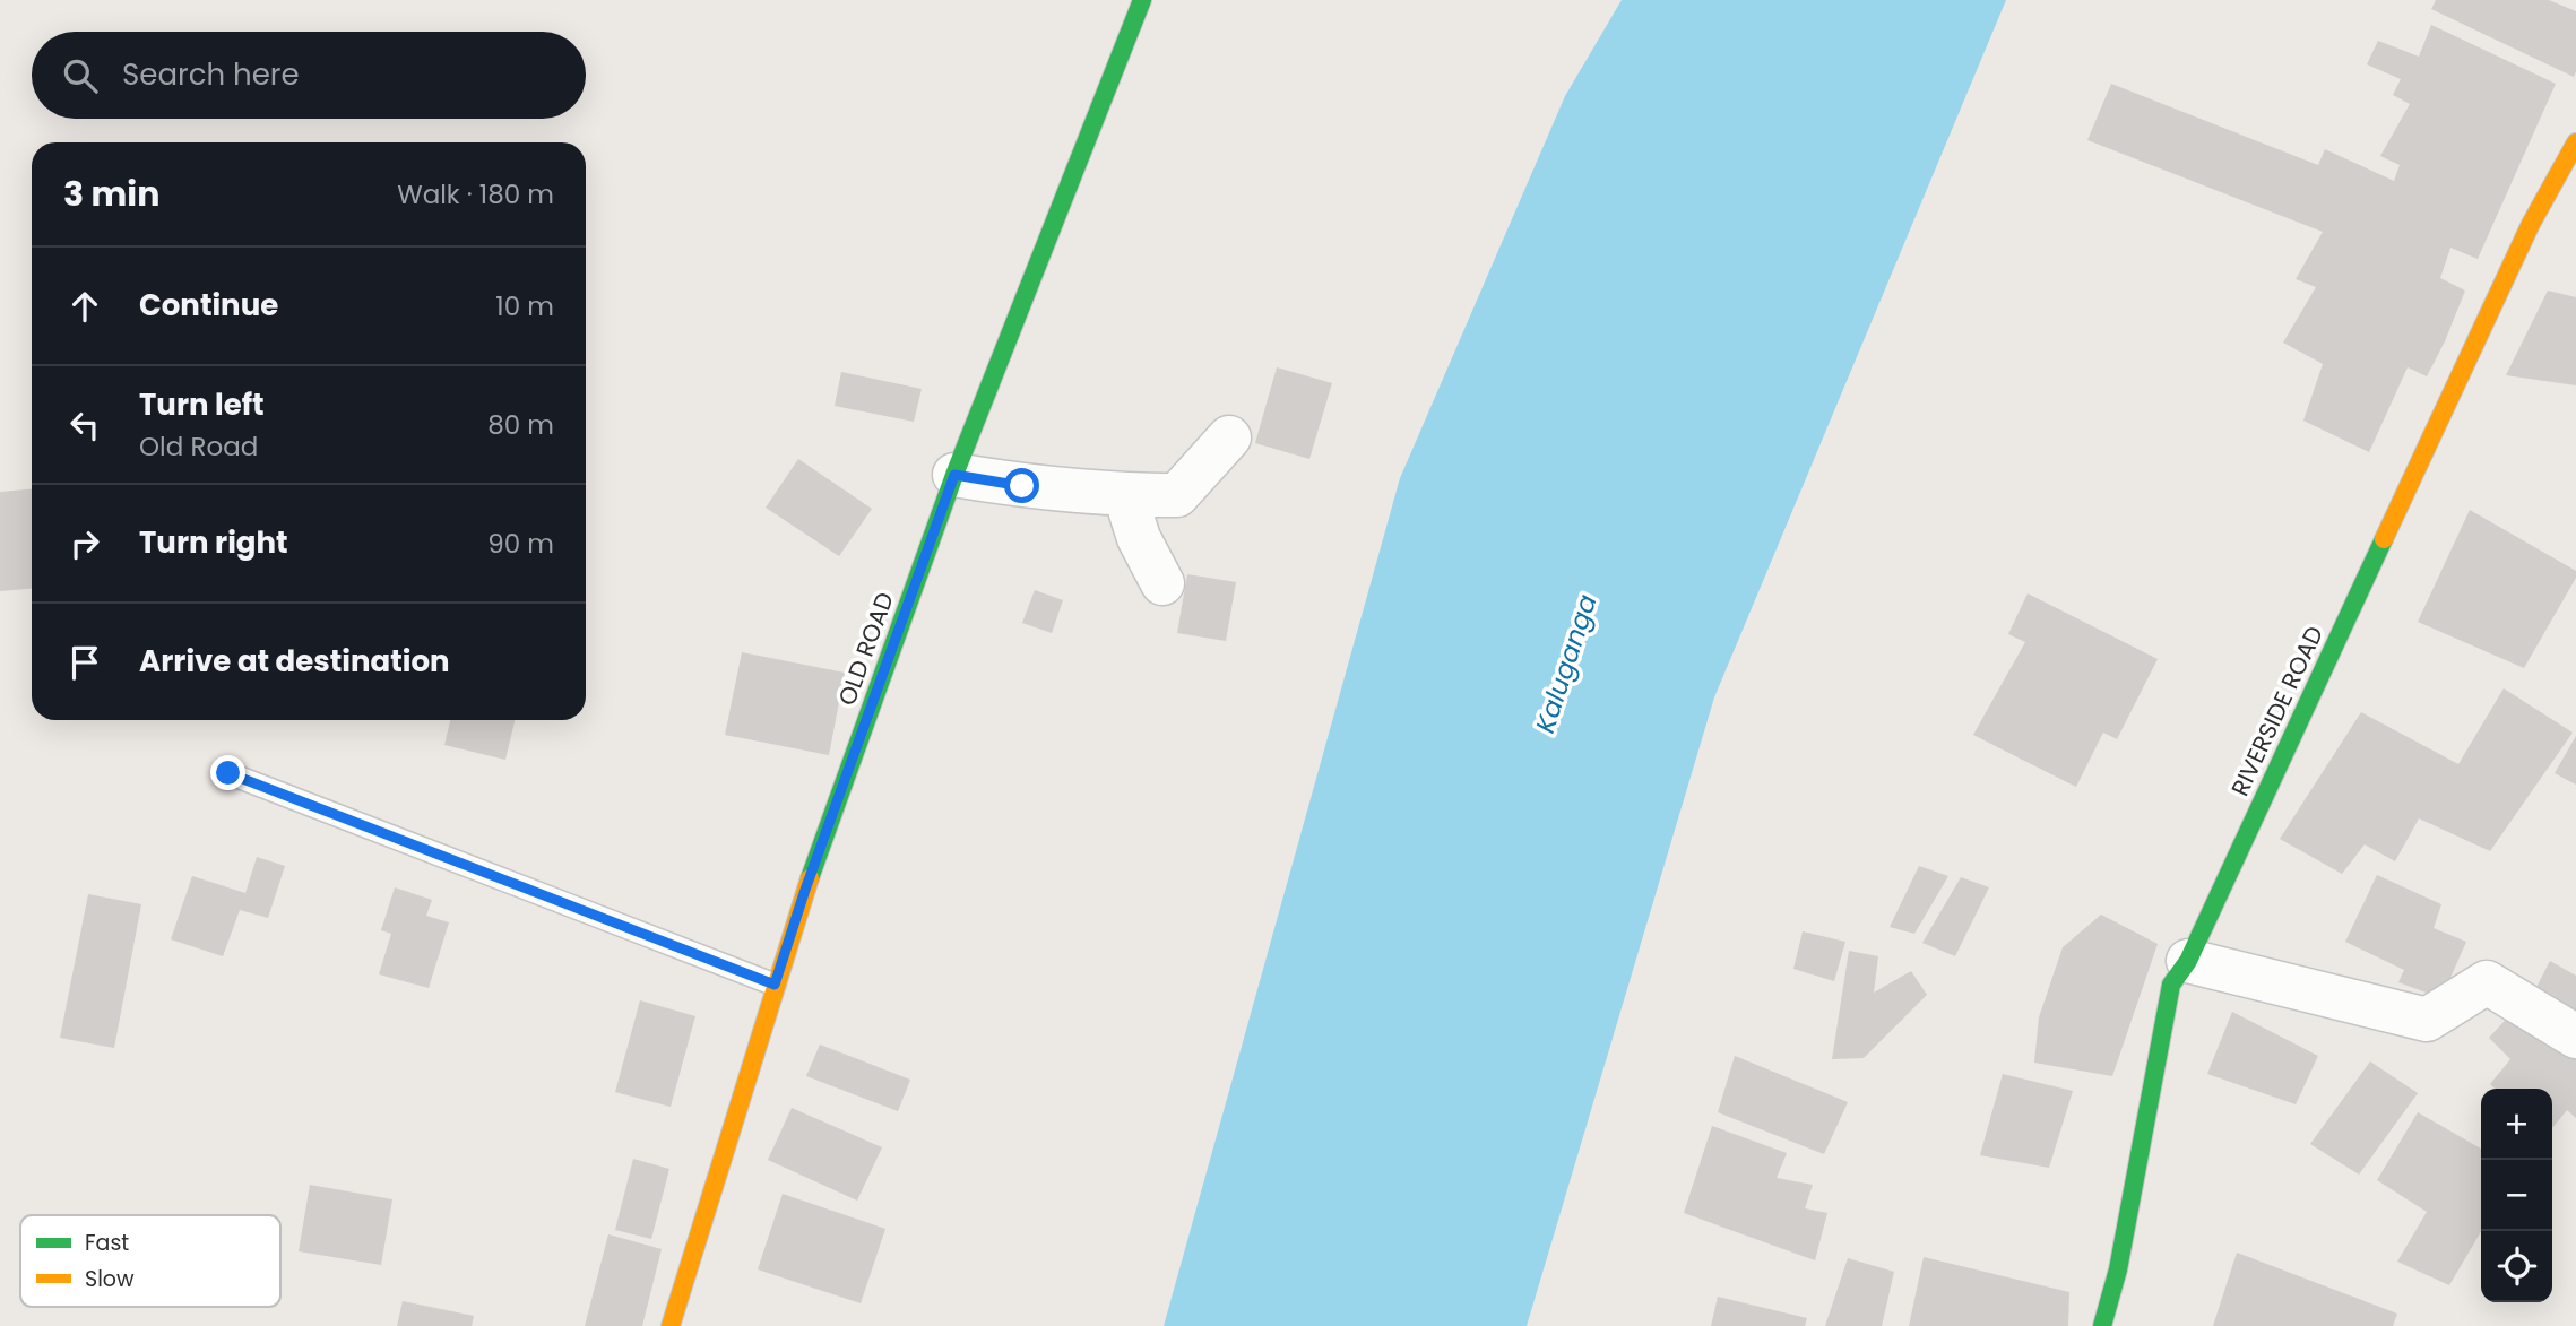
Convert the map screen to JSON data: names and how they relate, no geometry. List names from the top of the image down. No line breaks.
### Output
{"streets":{"street":["OLD ROAD","RIVERSIDE ROAD"]},"water":["Kaluganga"],"legend":["Fast","Slow"],"page":{"search":"Search here","heading":["3 min","Walk · 180 m"],"list":[["Continue","10 m"],["Turn left","Old Road","80 m"],["Turn right","90 m"],"Arrive at destination"],"map_buttons":["+","−"]}}
